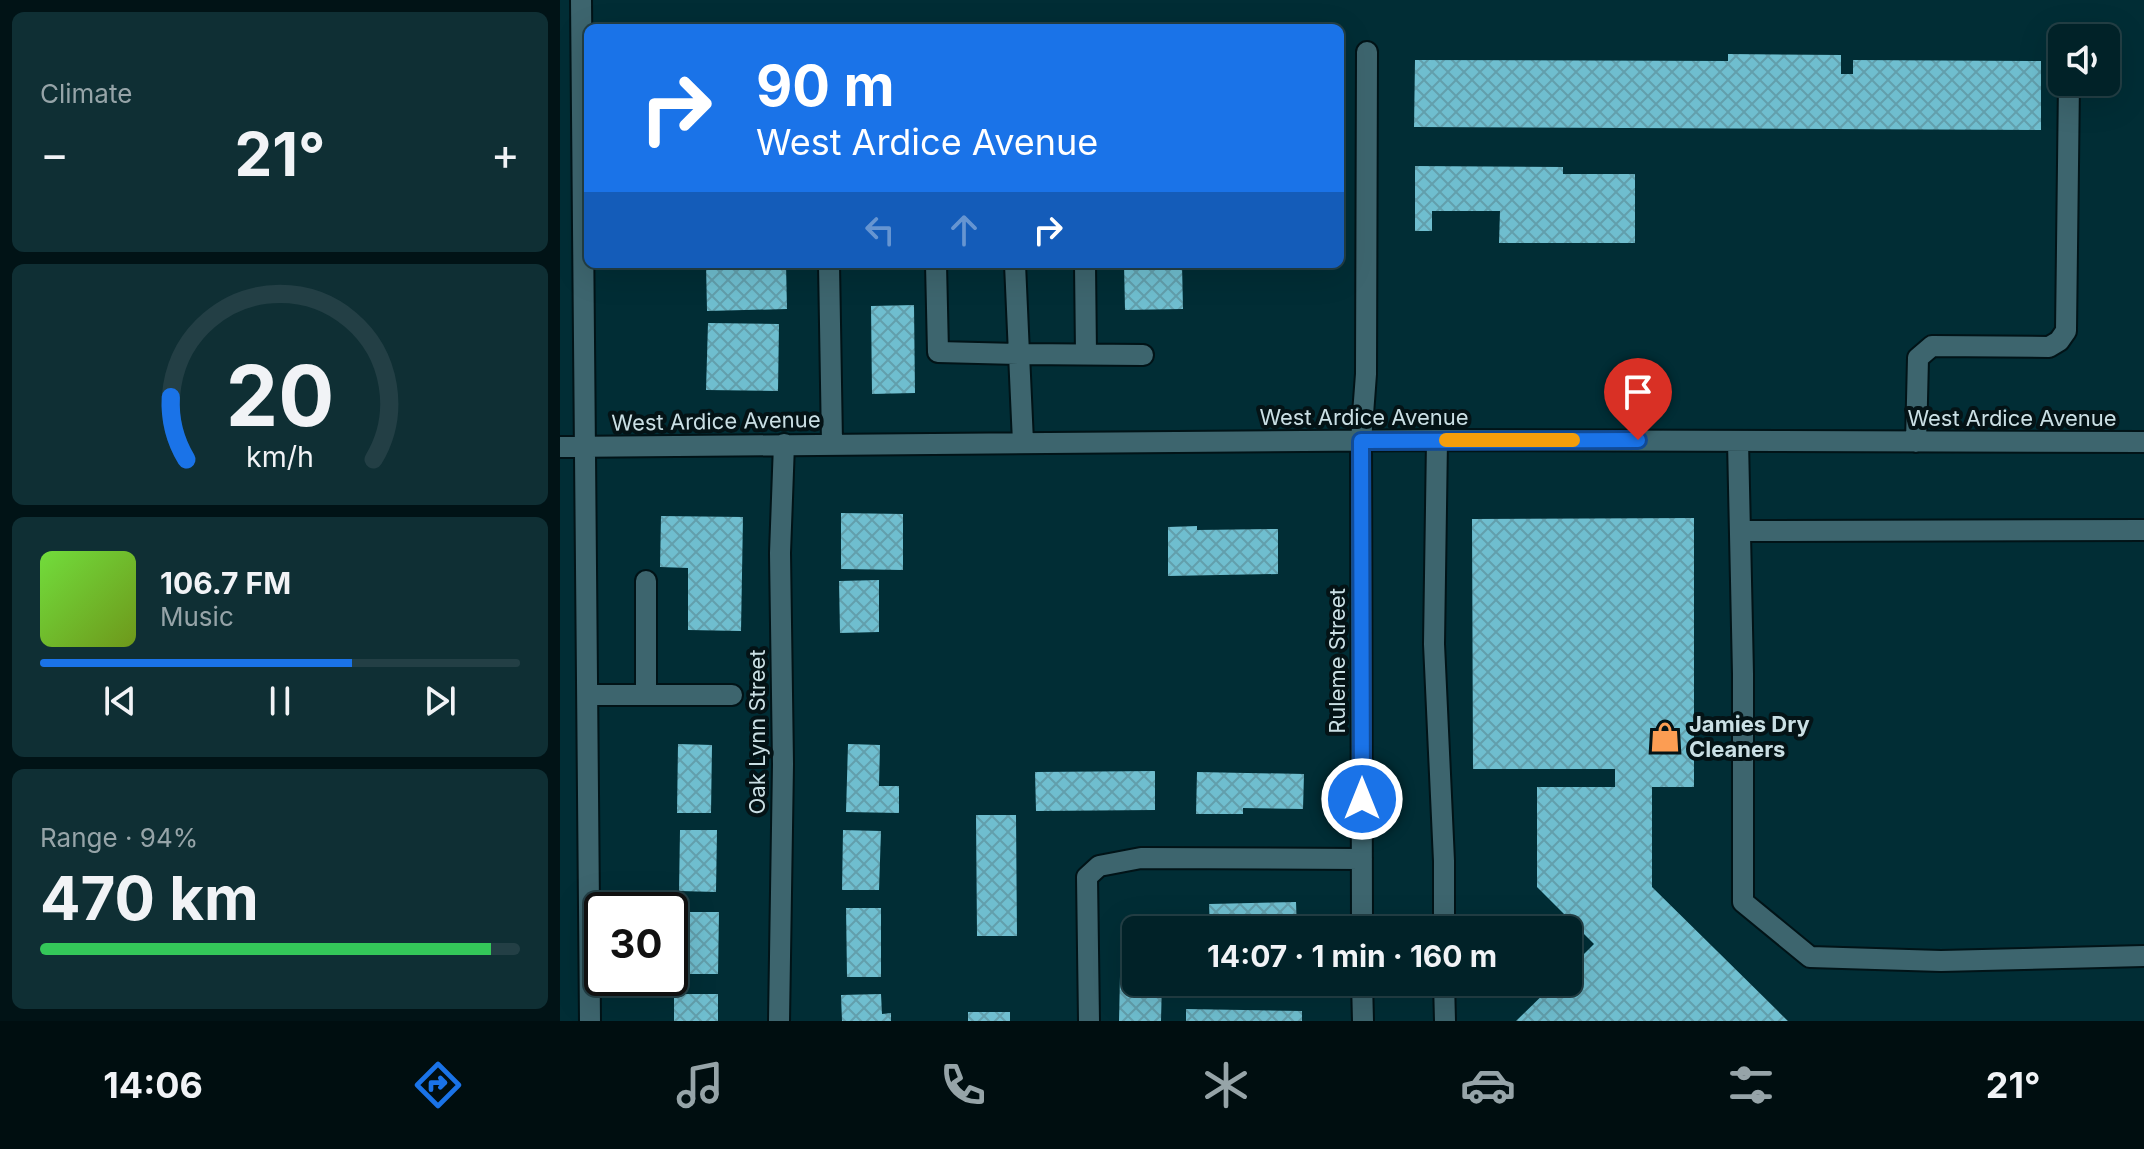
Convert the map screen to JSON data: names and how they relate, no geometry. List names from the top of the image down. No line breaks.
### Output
{"streets":{"street":["West Ardice Avenue","Ruleme Street","Oak Lynn Street"]},"crossings":[["West Ardice Avenue","Ruleme Street"],["West Ardice Avenue","Oak Lynn Street"]],"places":{"shop":["Jamies Dry Cleaners"]},"page":{"tile":["Climate",["Range · 94%","470 km"]],"turn":["90 m","West Ardice Avenue"],"heat":["−","21°","+"],"song":["106.7 FM","Music"],"limit":"30","trip":"14:07 · 1 min · 160 m","tabs":["14:06","21°"],"gauge":["20","km/h"]}}
